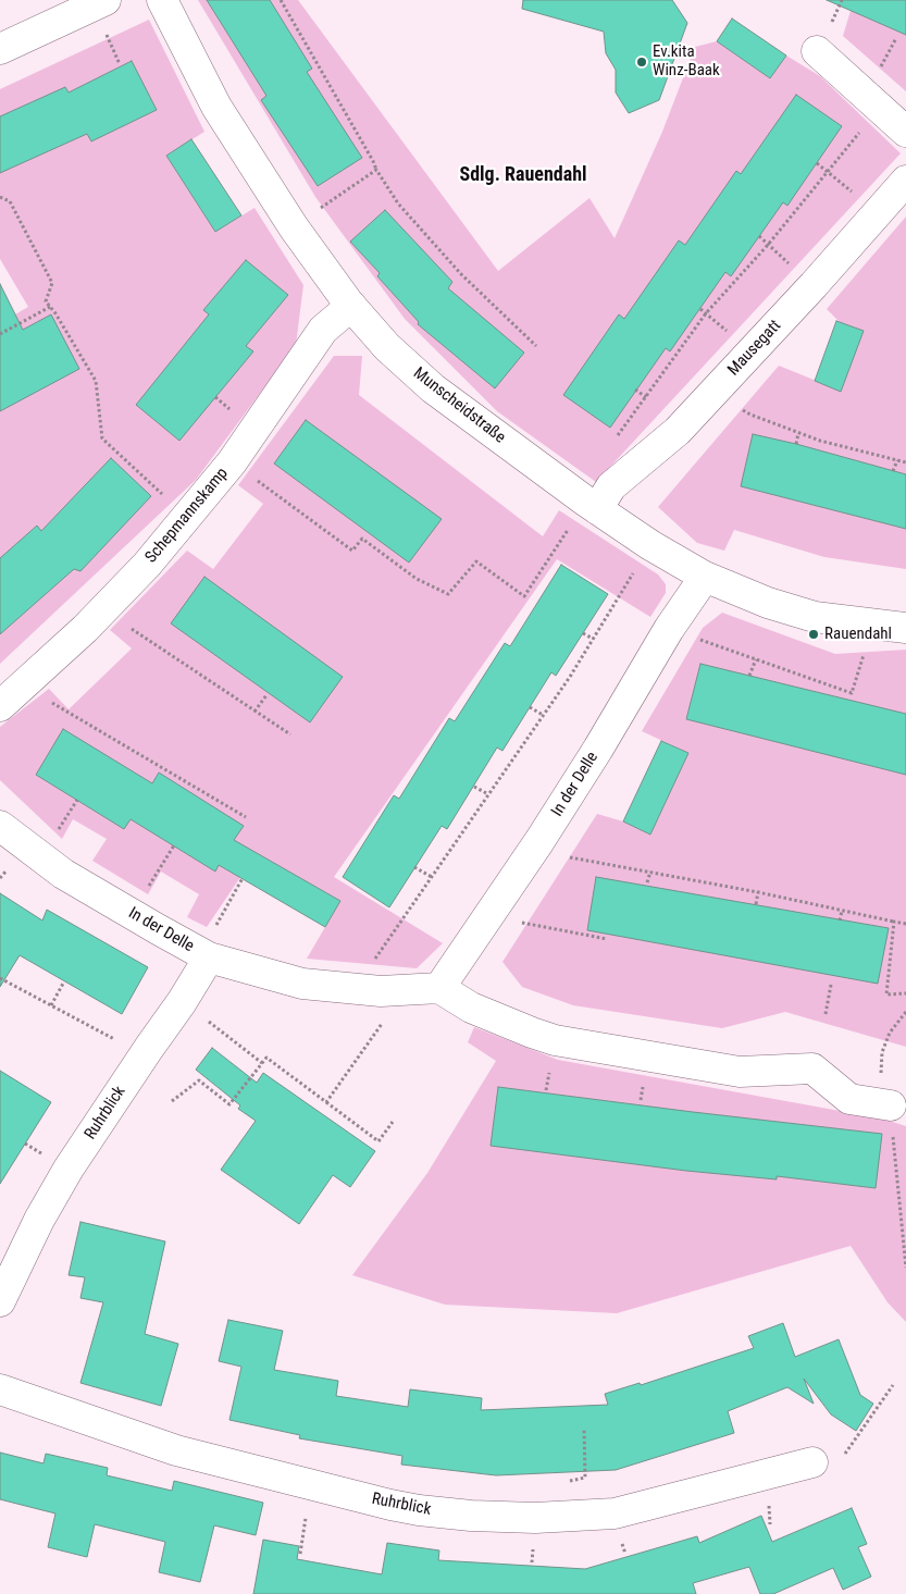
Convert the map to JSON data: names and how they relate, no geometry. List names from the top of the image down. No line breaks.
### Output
{"streets":{"street":["Mausegatt","Munscheidstraße","Schepmannskamp","In der Delle","Ruhrblick"]},"crossings":[["Mausegatt","Munscheidstraße"],["Munscheidstraße","Schepmannskamp"],["Munscheidstraße","In der Delle"],["In der Delle","Ruhrblick"]],"districts":["Sdlg. Rauendahl"],"places":["Ev.kita Winz-Baak","Rauendahl"]}
